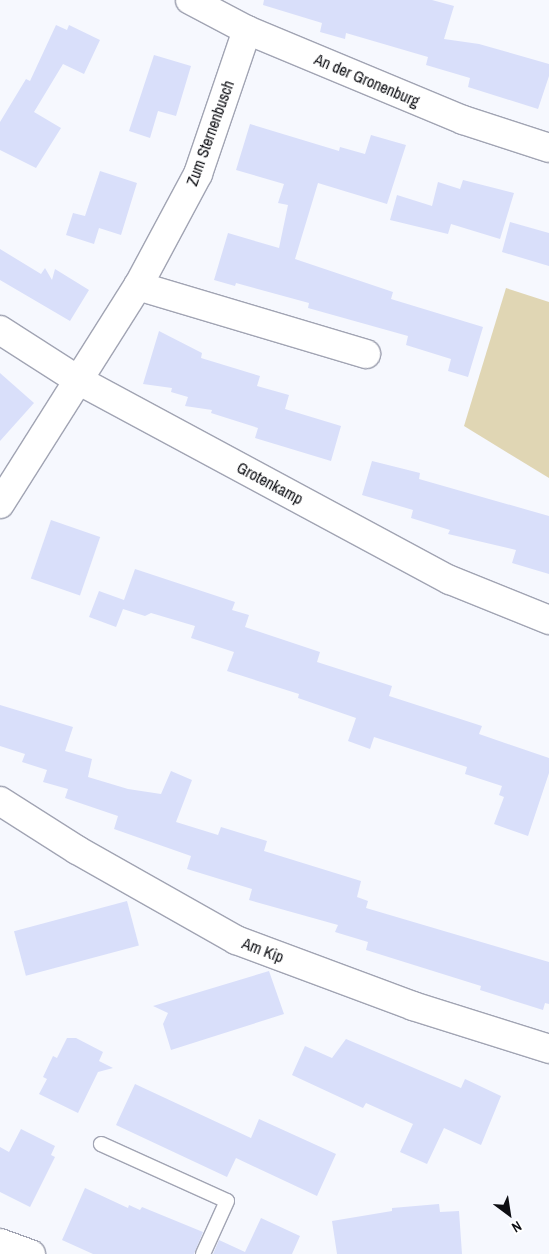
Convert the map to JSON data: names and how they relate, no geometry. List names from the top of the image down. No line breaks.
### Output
{"streets":{"street":["An der Gronenburg","Zum Sternenbusch","Grotenkamp","Am Kip"]},"crossings":[["An der Gronenburg","Zum Sternenbusch"],["Zum Sternenbusch","Grotenkamp"]],"north":"bottom right"}
